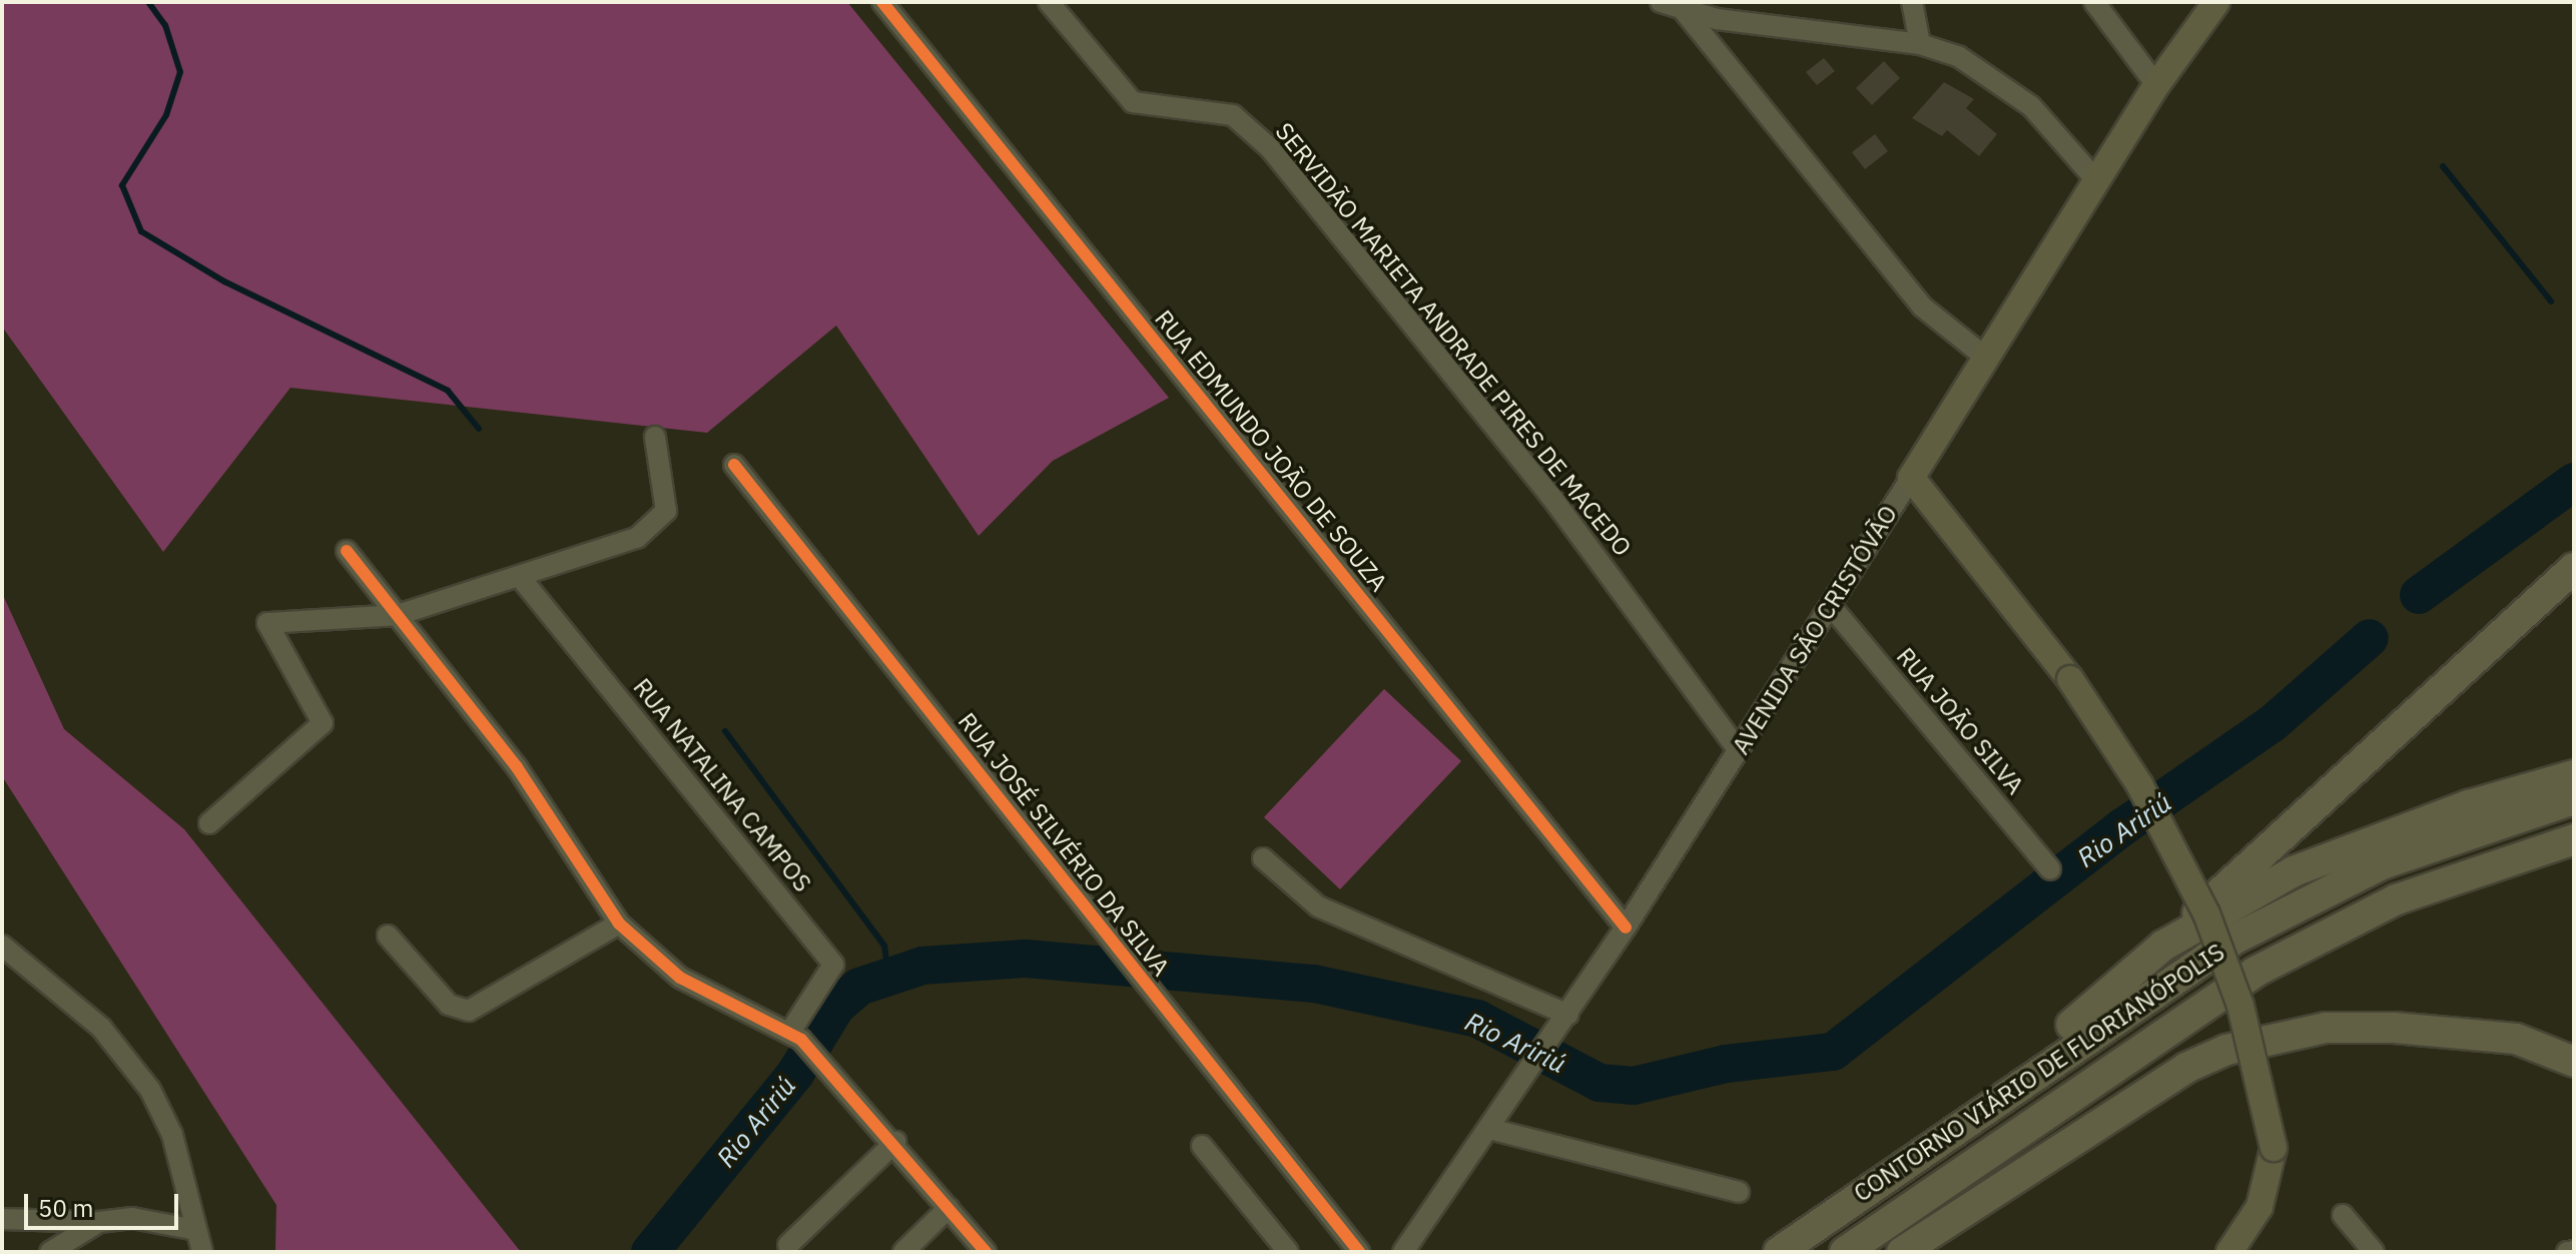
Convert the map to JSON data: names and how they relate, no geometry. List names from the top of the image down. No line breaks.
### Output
{"streets":{"highway":["CONTORNO VIÁRIO DE FLORIANÓPOLIS"],"main road":["AVENIDA SÃO CRISTÓVÃO"],"street":["SERVIDÃO MARIETA ANDRADE PIRES DE MACEDO","RUA EDMUNDO JOÃO DE SOUZA","RUA JOÃO SILVA","RUA NATALINA CAMPOS","RUA JOSÉ SILVÉRIO DA SILVA"]},"crossings":[["SERVIDÃO MARIETA ANDRADE PIRES DE MACEDO","AVENIDA SÃO CRISTÓVÃO"],["RUA EDMUNDO JOÃO DE SOUZA","AVENIDA SÃO CRISTÓVÃO"],["AVENIDA SÃO CRISTÓVÃO","RUA JOÃO SILVA"]],"water":["Rio Aririú"],"scale_bar":"50 m"}
